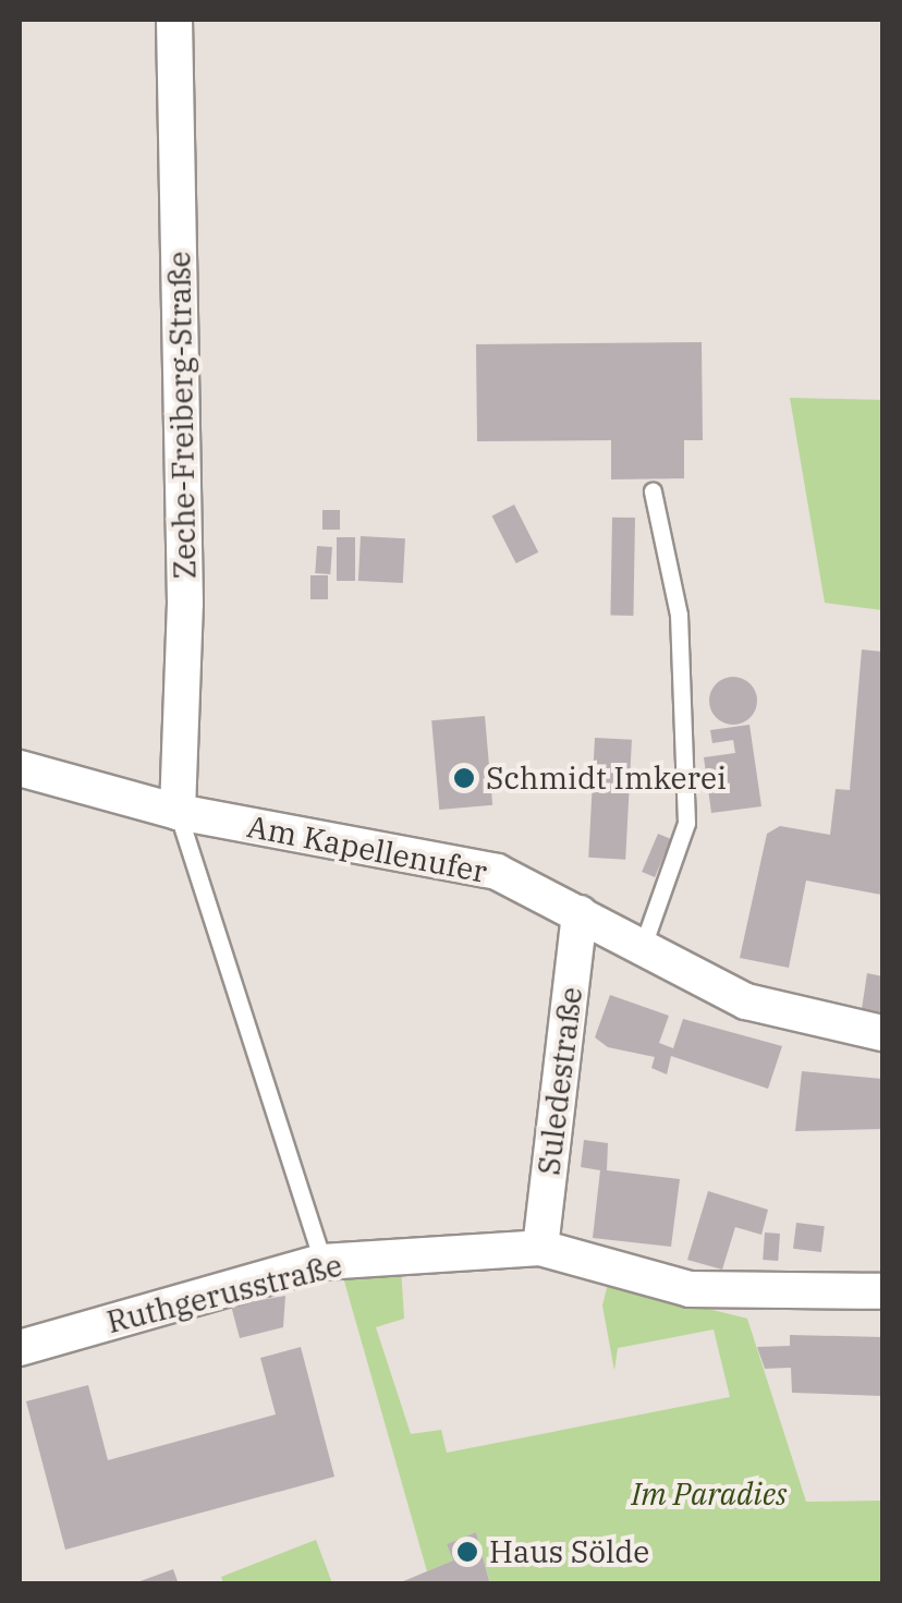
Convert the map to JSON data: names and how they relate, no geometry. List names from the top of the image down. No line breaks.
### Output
{"streets":{"street":["Zeche-Freiberg-Straße","Am Kapellenufer","Suledestraße","Ruthgerusstraße"]},"crossings":[["Zeche-Freiberg-Straße","Am Kapellenufer"],["Am Kapellenufer","Suledestraße"],["Suledestraße","Ruthgerusstraße"]],"parks":["Im Paradies"],"places":["Schmidt Imkerei","Haus Sölde"]}
